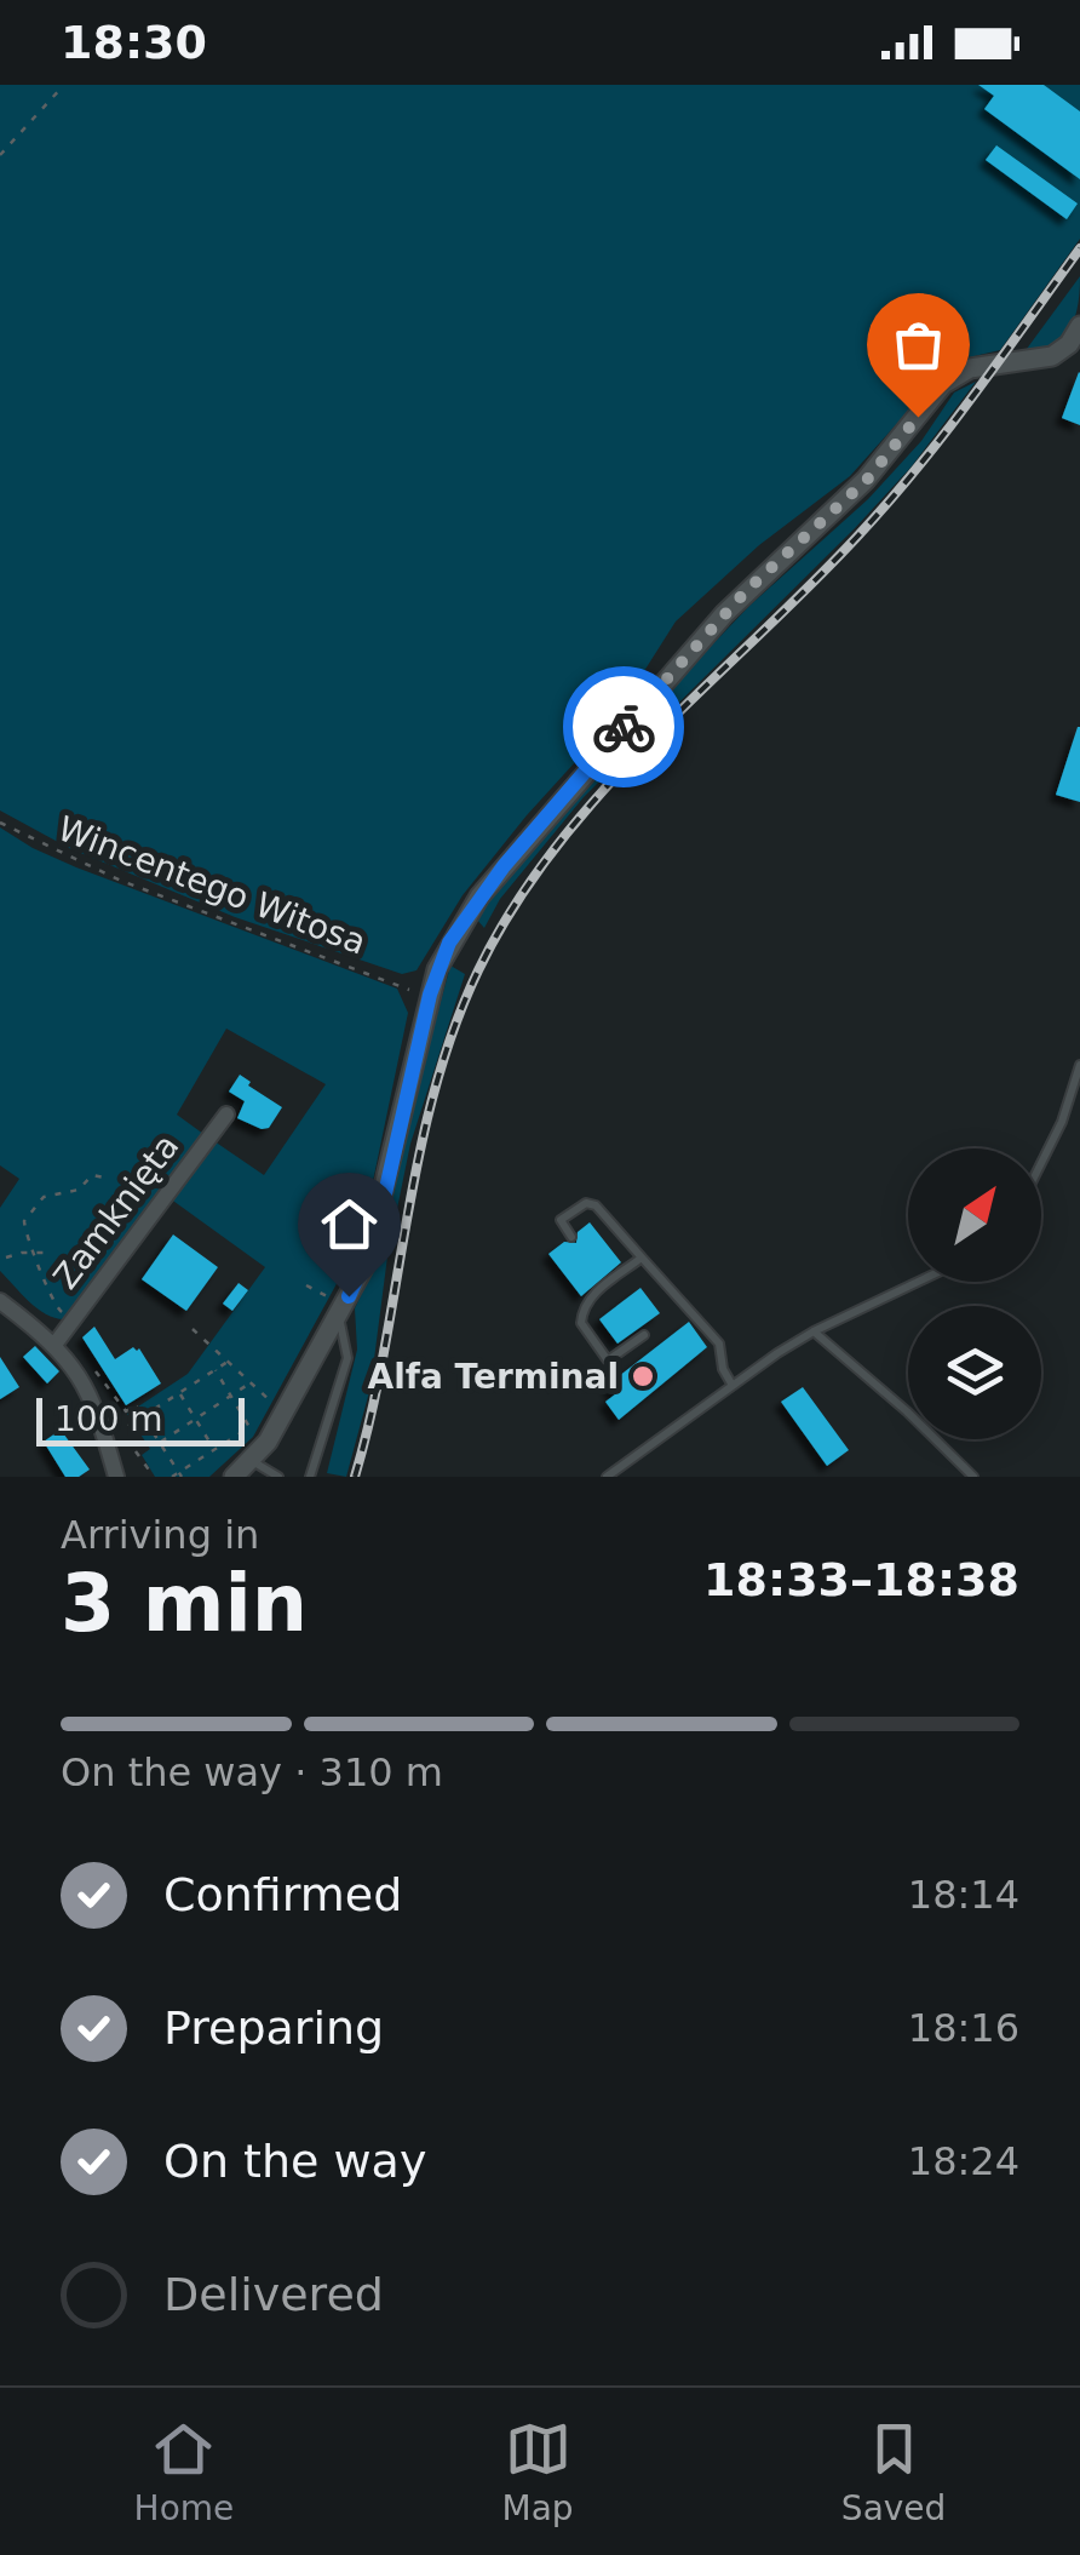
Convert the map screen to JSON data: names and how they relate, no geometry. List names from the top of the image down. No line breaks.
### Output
{"streets":{"street":["Zamknięta"],"path":["Wincentego Witosa"]},"places":["Alfa Terminal"],"scale_bar":"100 m","north":"top right","page":{"status":"18:30","scale":"100 m","heading":["3 min","Arriving in","18:33–18:38"],"bar":"On the way · 310 m","list":[["Confirmed","18:14"],["Preparing","18:16"],["On the way","18:24"],"Delivered"],"tabs":["Home","Map","Saved"]}}
